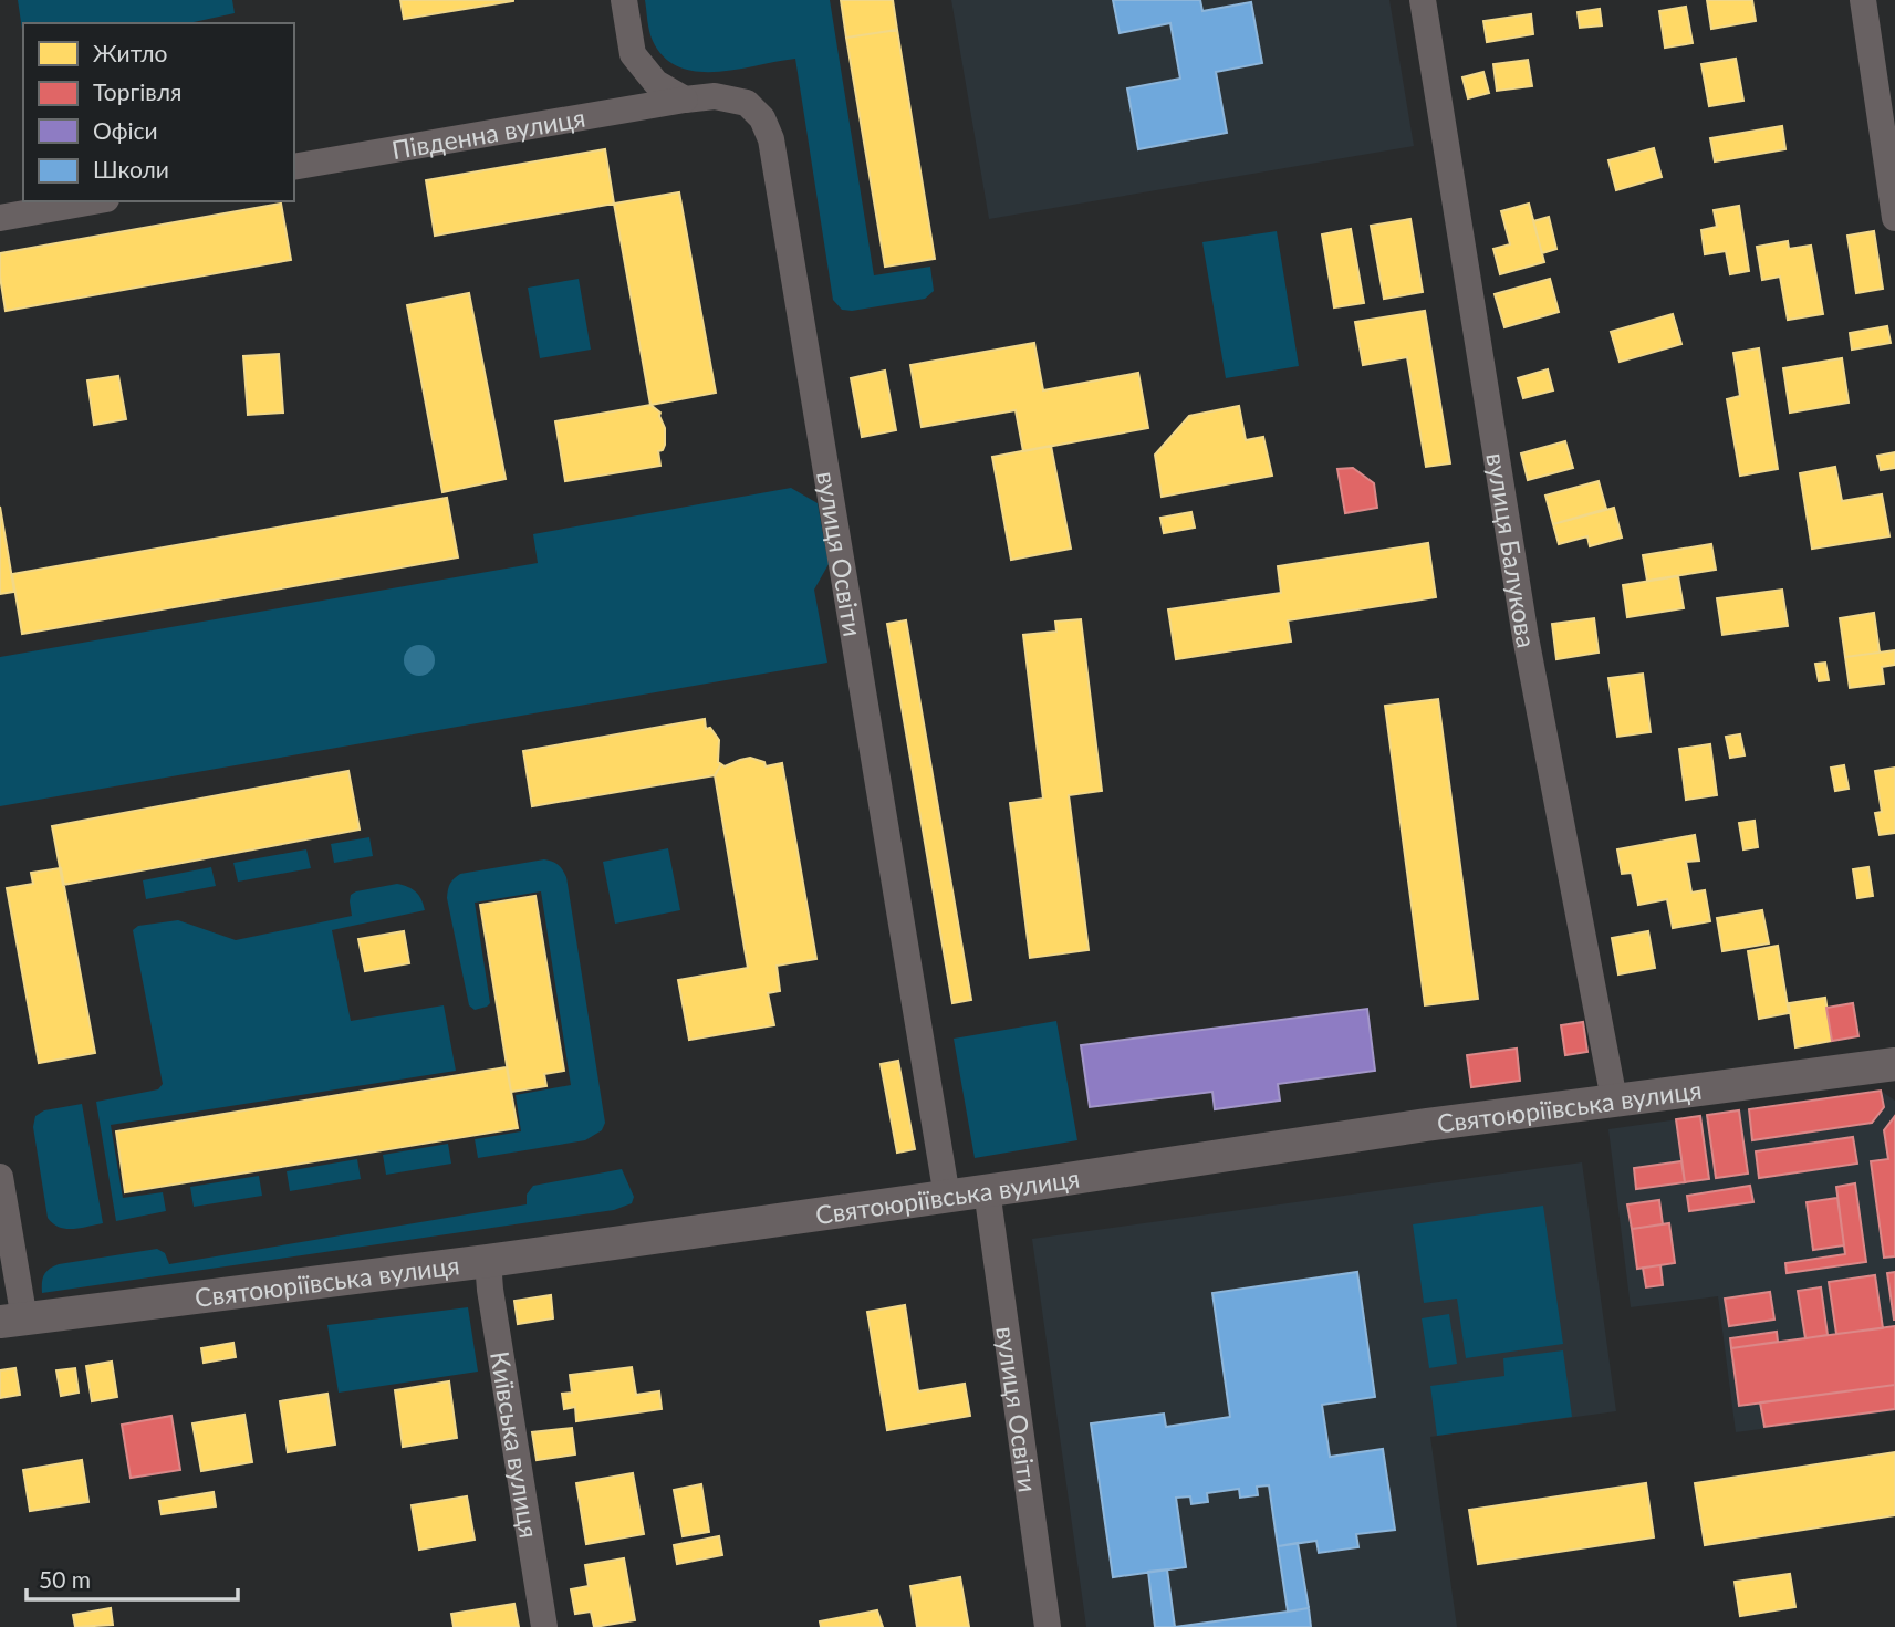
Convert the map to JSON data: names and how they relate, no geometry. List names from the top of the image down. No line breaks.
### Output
{"streets":{"street":["Південна вулиця","вулиця Балукова","вулиця Освіти","Святоюріївська вулиця","Київська вулиця"]},"crossings":[["Південна вулиця","вулиця Освіти"],["вулиця Балукова","Святоюріївська вулиця"],["вулиця Освіти","Святоюріївська вулиця"],["Святоюріївська вулиця","Київська вулиця"]],"legend":["Житло","Торгівля","Офіси","Школи"],"scale_bar":"50 m"}
